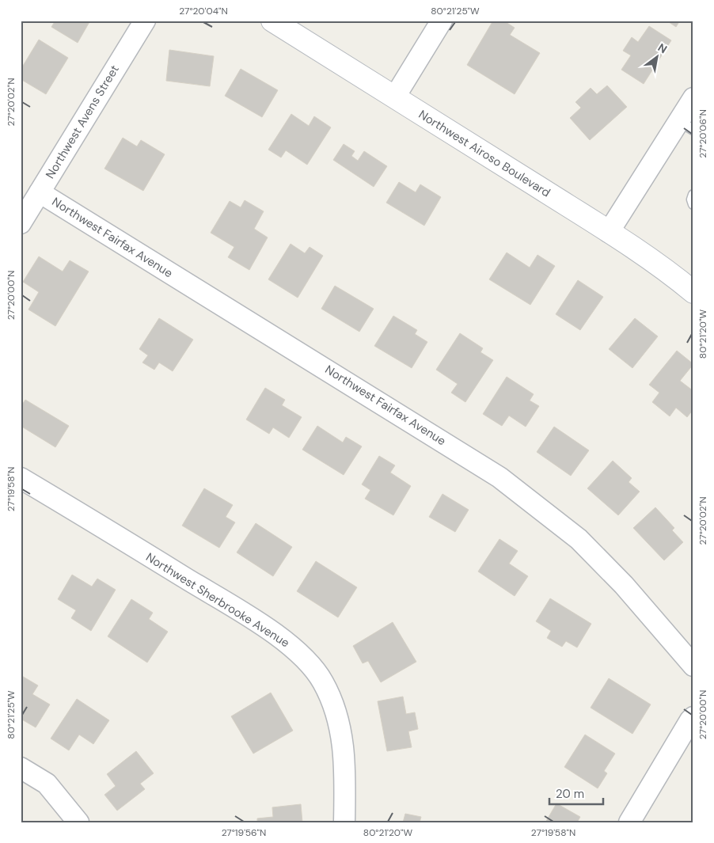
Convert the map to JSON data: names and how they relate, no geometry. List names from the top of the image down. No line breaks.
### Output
{"streets":{"main road":["Northwest Airoso Boulevard"],"street":["Northwest Avens Street","Northwest Fairfax Avenue","Northwest Sherbrooke Avenue"]},"crossings":[["Northwest Avens Street","Northwest Fairfax Avenue"]],"scale_bar":"20 m","north":"top right","coordinates":["27°20'04\"N","80°21'25\"W","27°20'02\"N","27°20'06\"N","27°20'00\"N","80°21'20\"W","27°19'58\"N","27°19'56\"N"]}
